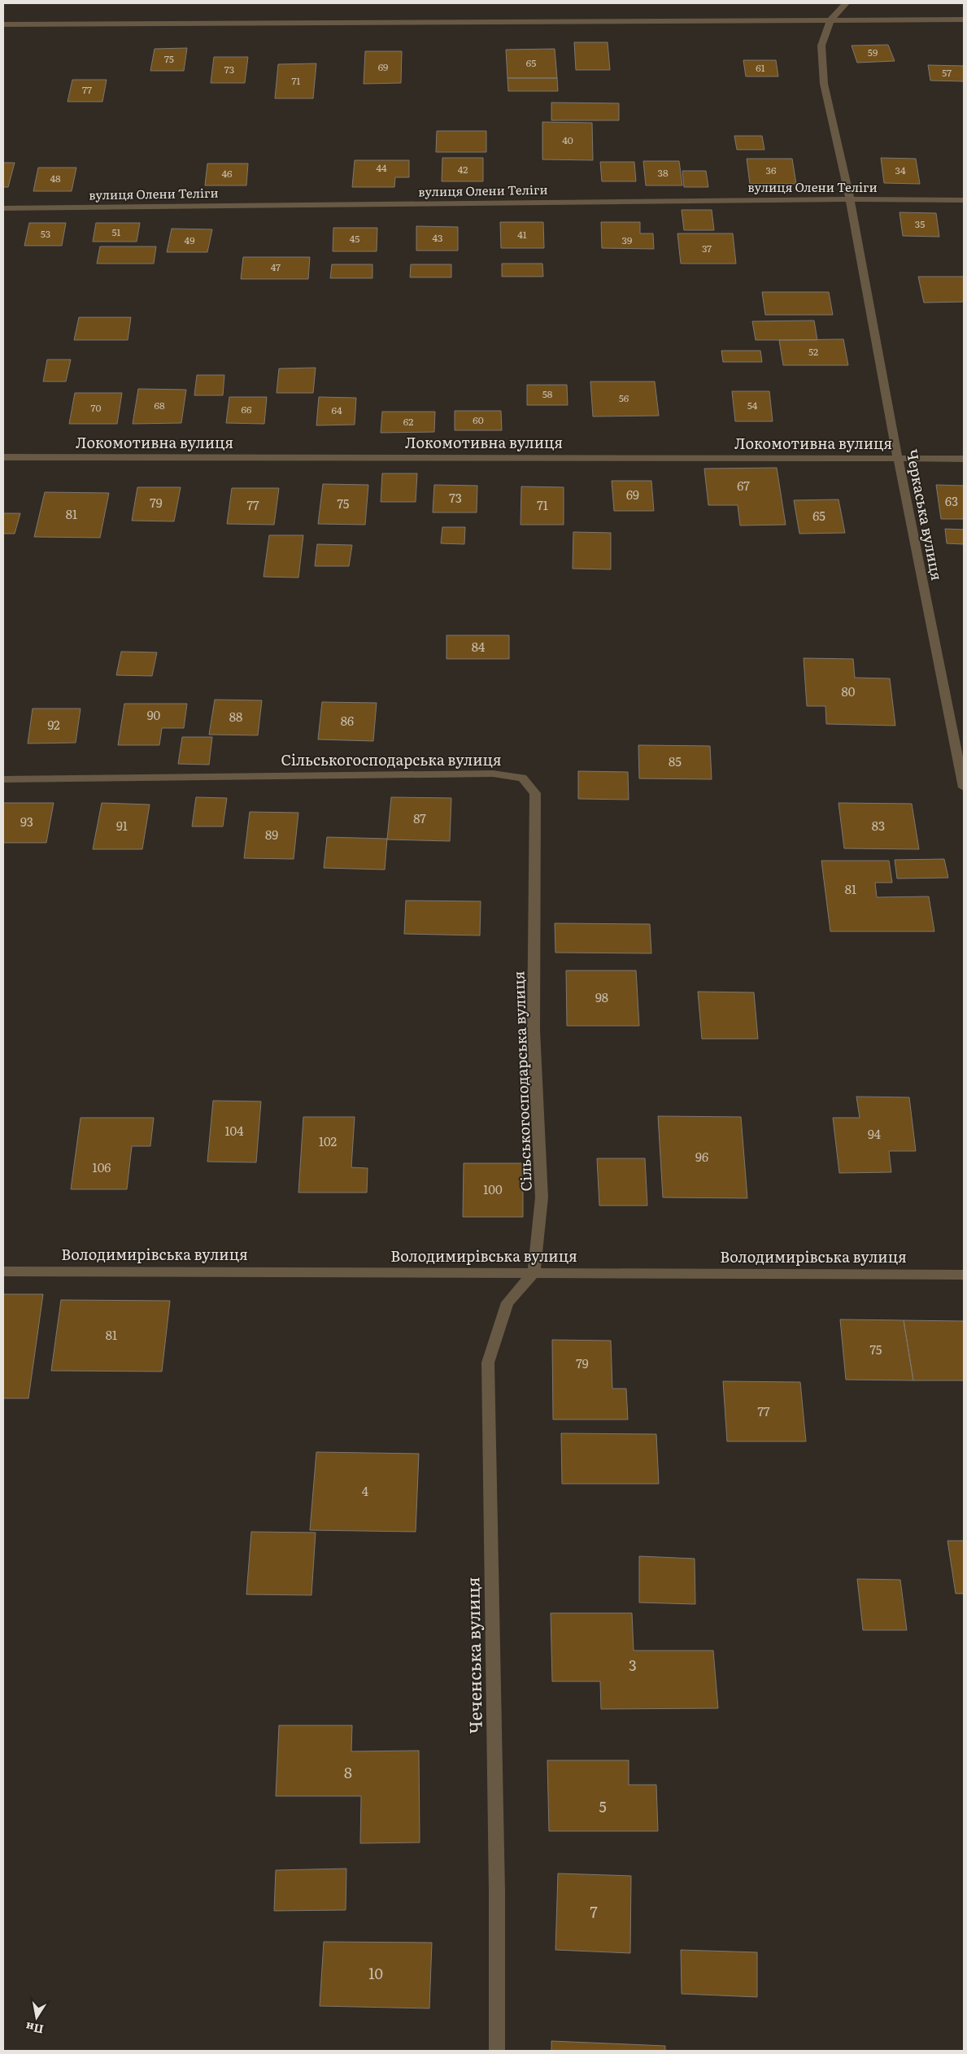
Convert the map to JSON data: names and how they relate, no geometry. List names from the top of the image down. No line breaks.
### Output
{"streets":{"street":["вулиця Олени Теліги","Локомотивна вулиця","Черкаська вулиця","Сільськогосподарська вулиця","Володимирівська вулиця","Чеченська вулиця"]},"crossings":[["вулиця Олени Теліги","Черкаська вулиця"],["Локомотивна вулиця","Черкаська вулиця"],["Сільськогосподарська вулиця","Володимирівська вулиця"],["Сільськогосподарська вулиця","Чеченська вулиця"],["Володимирівська вулиця","Чеченська вулиця"]],"house_numbers":["59","75","65","69","61","73","57","71","77","40","44","42","36","34","38","46","48","35","51","53","41","43","45","49","39","37","47","52","58","56","68","54","70","66","64","60","62","67","69","73","63","79","75","77","71","81","65","84","80","90","88","86","92","85","87","93","91","83","89","81","98","104","94","102","96","106","100","81","75","79","77","4","3","8","5","7","10"],"north":"bottom"}
